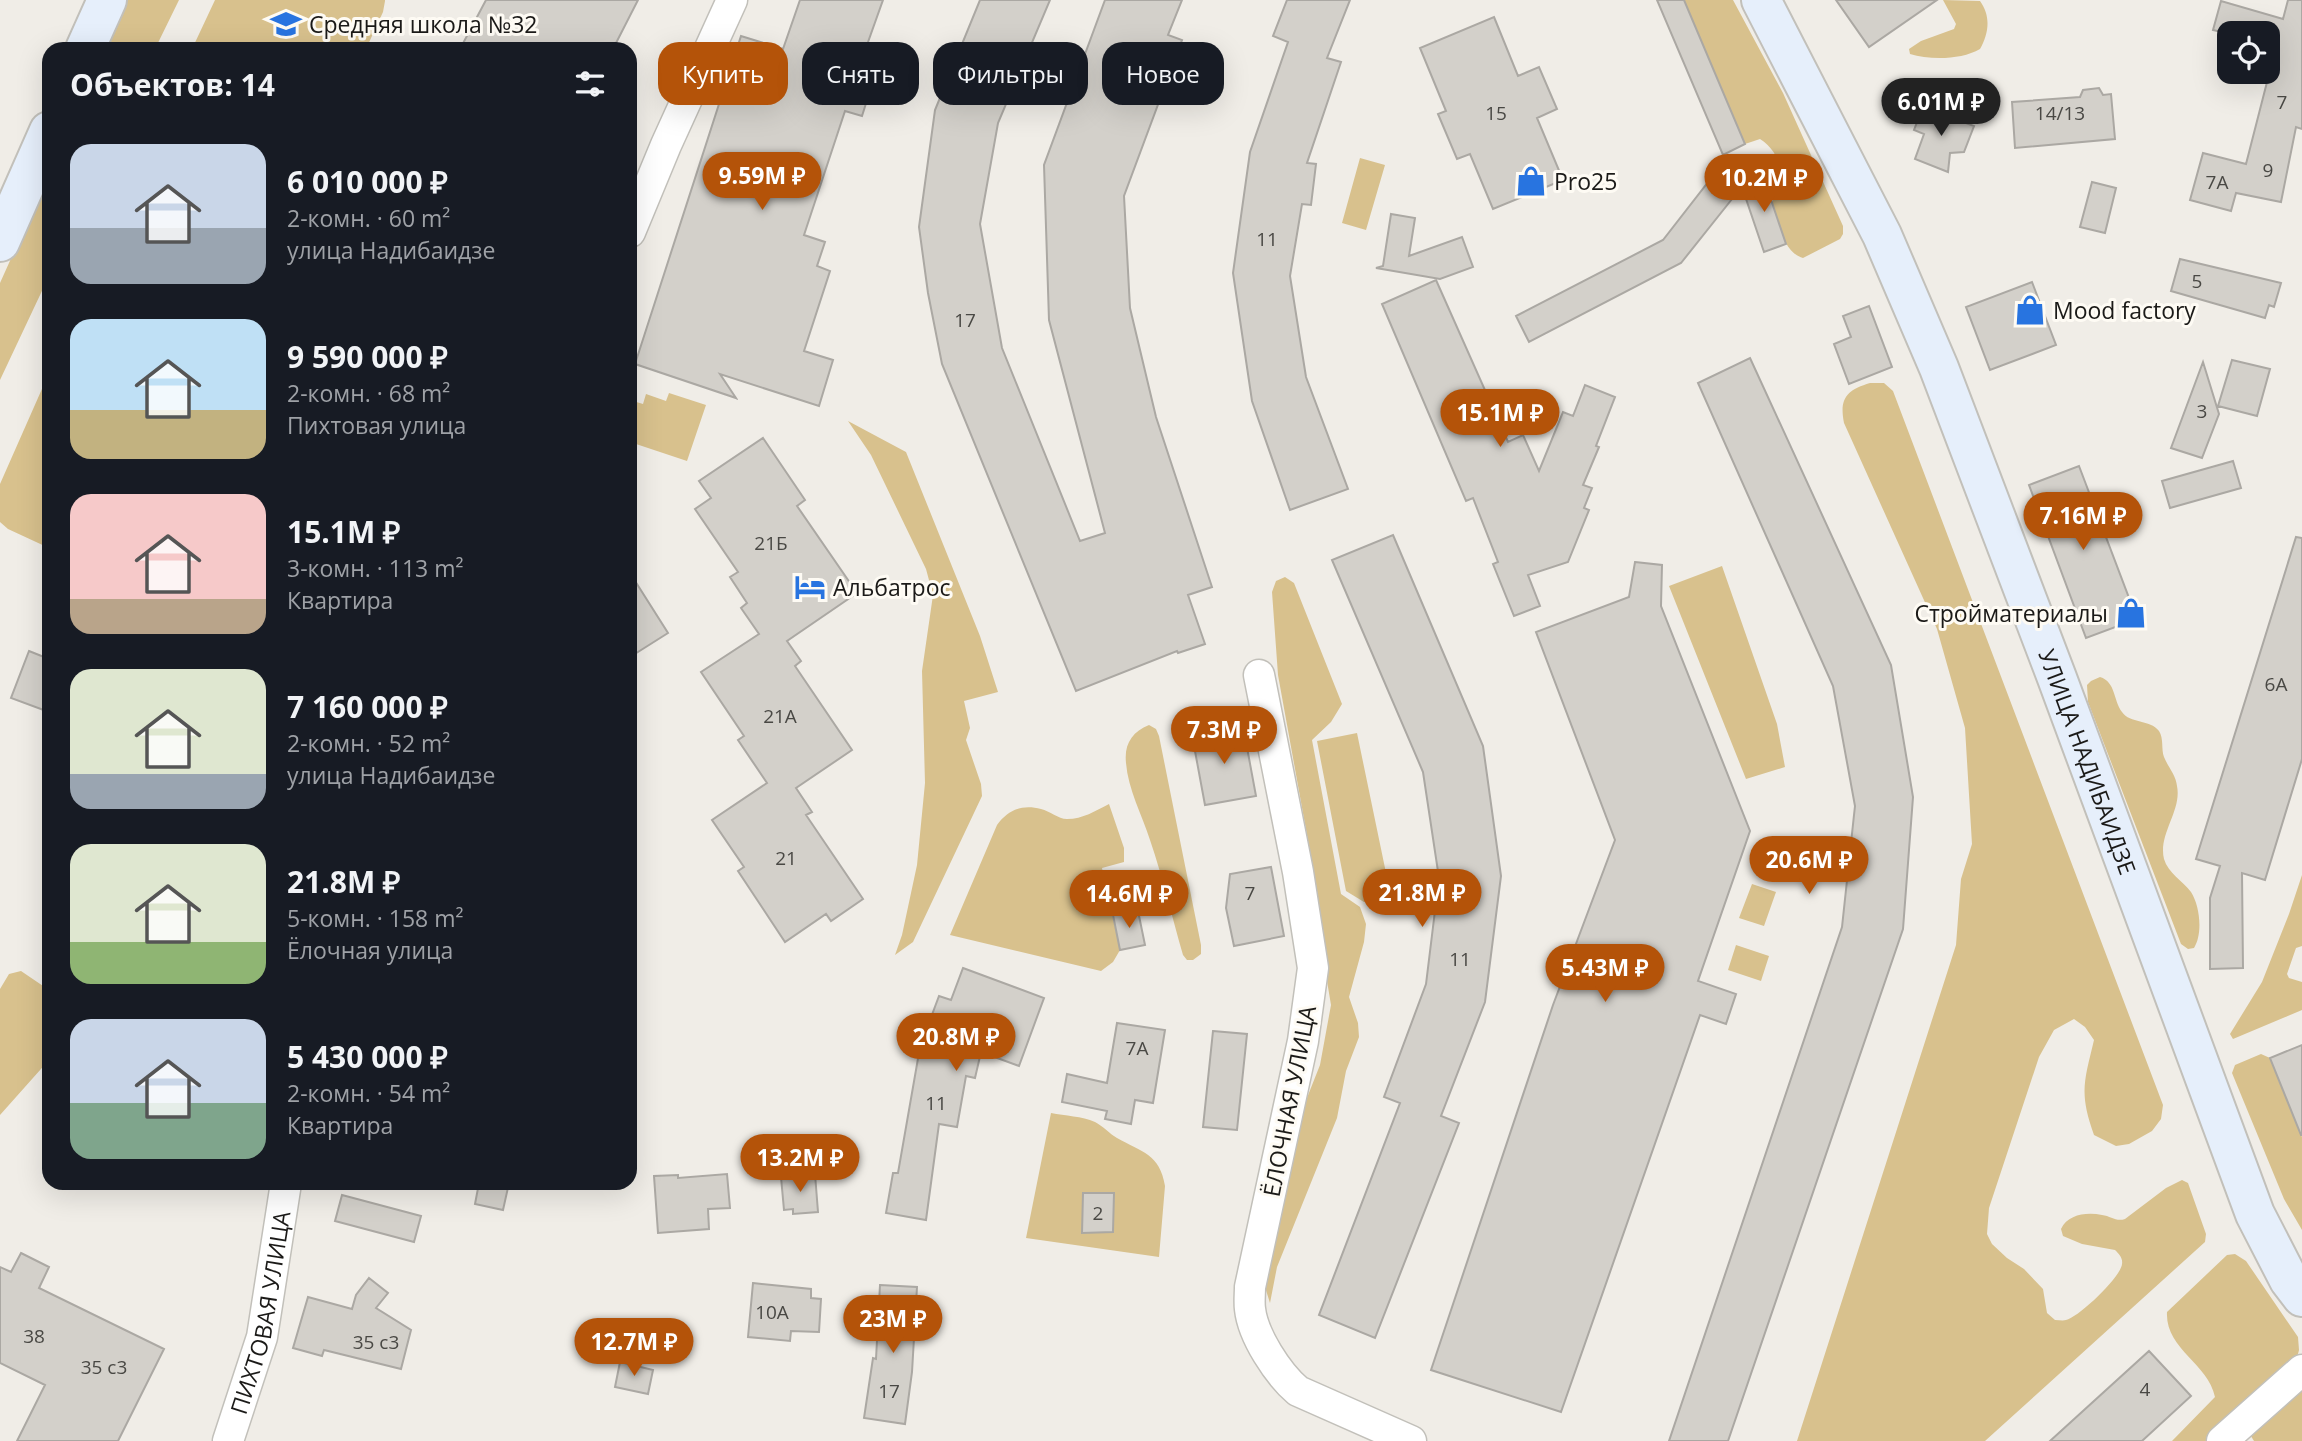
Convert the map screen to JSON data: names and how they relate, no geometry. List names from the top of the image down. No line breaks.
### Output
{"streets":{"main road":["УЛИЦА НАДИБАИДЗЕ"],"street":["ЁЛОЧНАЯ УЛИЦА","ПИХТОВАЯ УЛИЦА"]},"places":{"school or university":["Средняя школа №32"],"shop":["Pro25","Mood factory","Стройматериалы"],"hotel":["Альбатрос"]},"house_numbers":["7","15","14/13","9","7А","11","5","17","3","21Б","6А","21А","21","7","11","7А","11","2","10А","38","35 с3","35 с3","4","17"],"page":{"chip":["Купить","Снять","Фильтры","Новое"],"heading":"Объектов: 14","price":["6.01M ₽","9.59M ₽","10.2M ₽","15.1M ₽","7.16M ₽","7.3M ₽","20.6M ₽","21.8M ₽","14.6M ₽","5.43M ₽","20.8M ₽","13.2M ₽","23M ₽","12.7M ₽"],"list":[{"name":"6 010 000 ₽","note":"2-комн. · 60 m² · улица Надибаидзе"},{"name":"9 590 000 ₽","note":"2-комн. · 68 m² · Пихтовая улица"},{"name":"15.1M ₽","note":"3-комн. · 113 m² · Квартира"},{"name":"7 160 000 ₽","note":"2-комн. · 52 m² · улица Надибаидзе"},{"name":"21.8M ₽","note":"5-комн. · 158 m² · Ёлочная улица"},{"name":"5 430 000 ₽","note":"2-комн. · 54 m² · Квартира"}]}}
